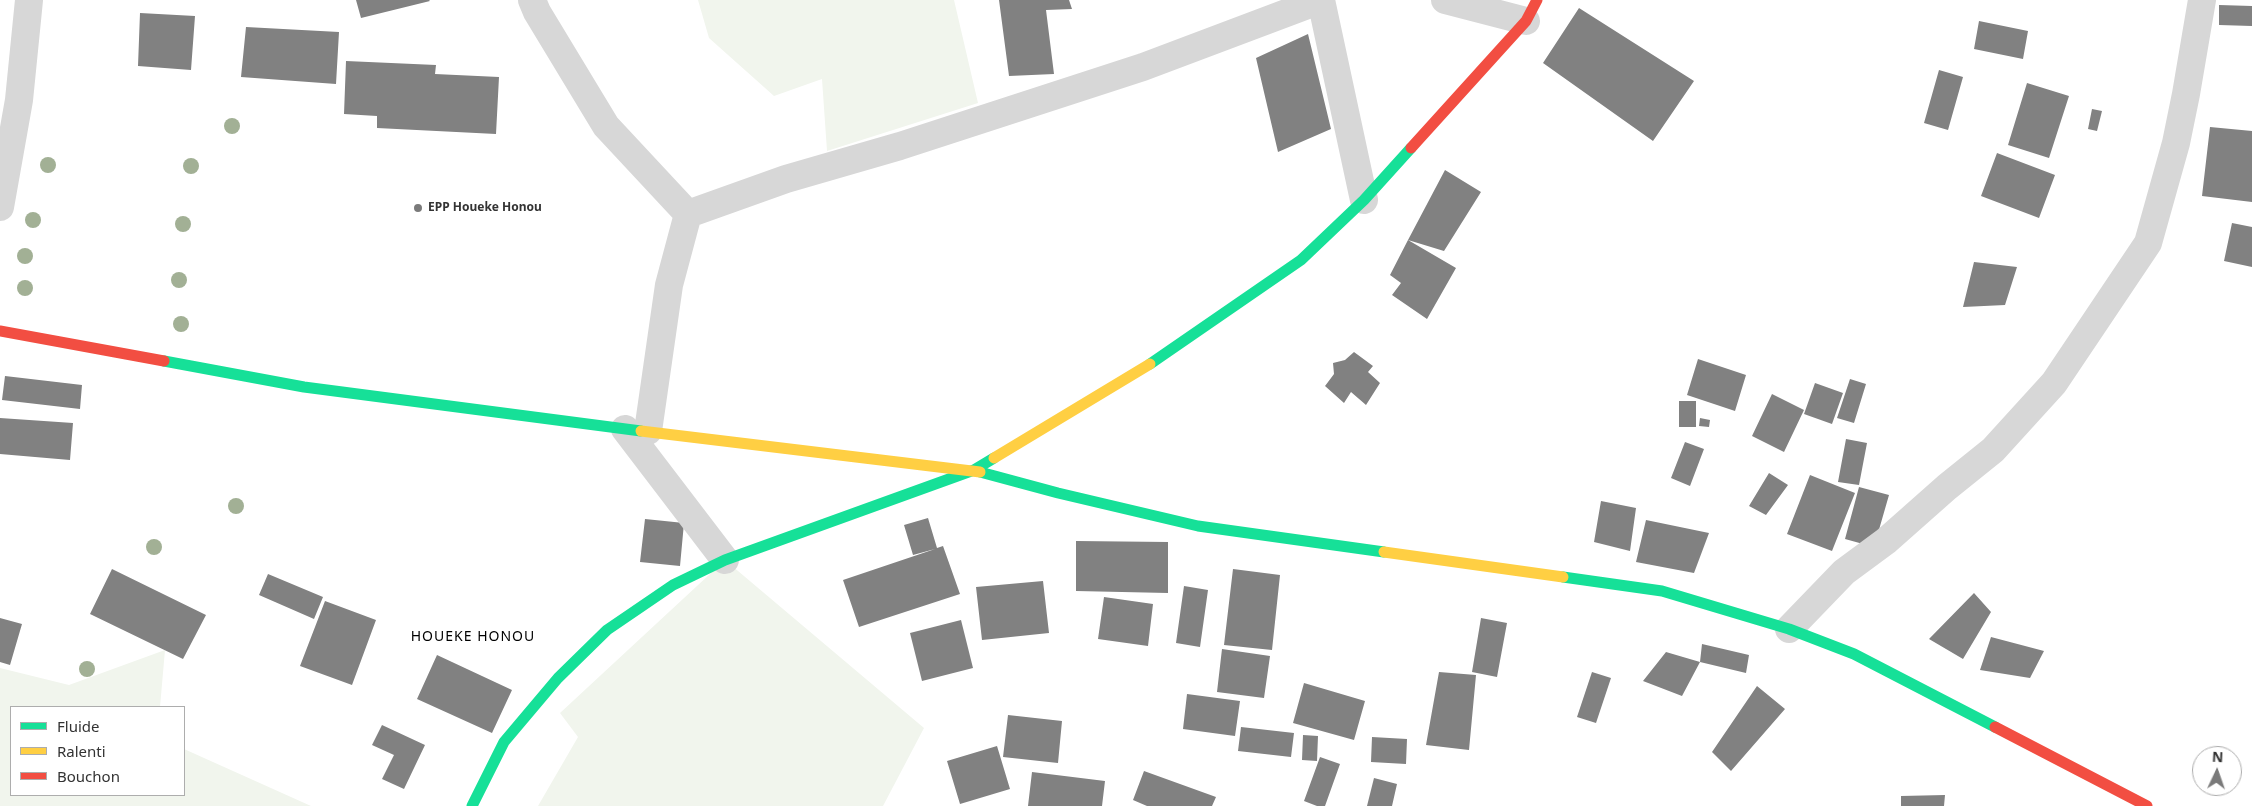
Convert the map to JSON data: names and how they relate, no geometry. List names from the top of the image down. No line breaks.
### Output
{"districts":["HOUEKE HONOU"],"places":["EPP Houeke Honou"],"legend":["Fluide","Ralenti","Bouchon"],"north":"top"}
